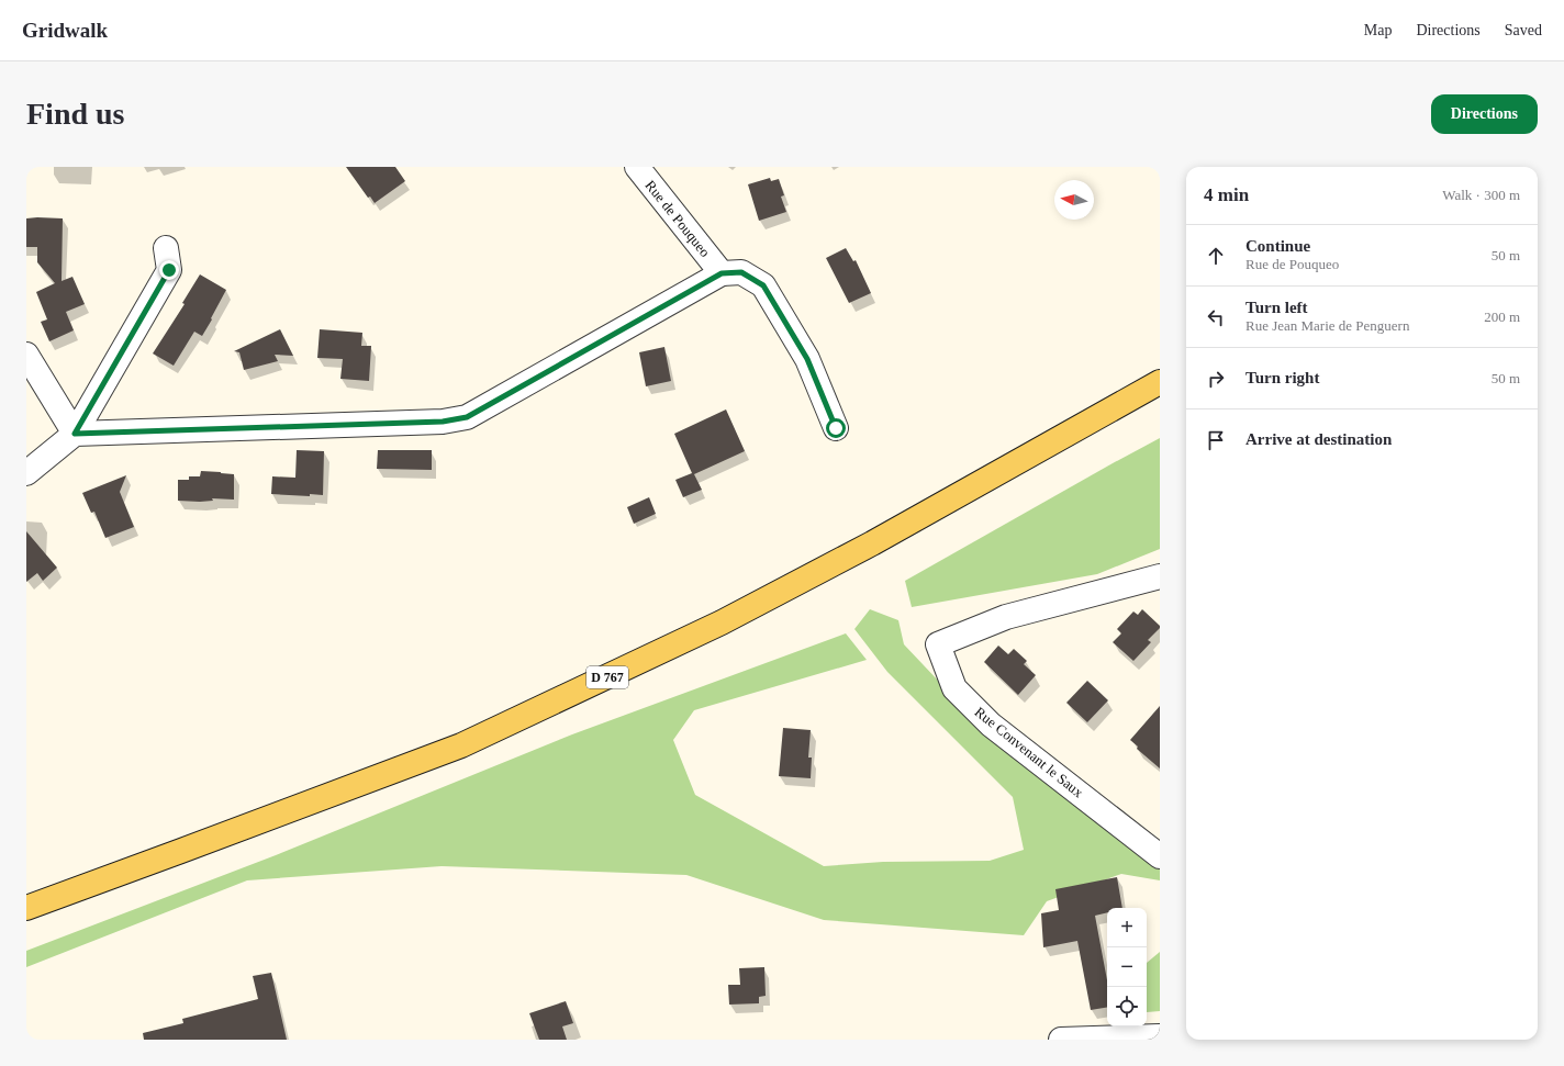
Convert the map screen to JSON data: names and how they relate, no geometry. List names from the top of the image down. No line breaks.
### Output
{"streets":{"main road":["D 767"],"street":["Rue de Pouqueo","Rue Convenant le Saux"]},"north":"left","page":{"header":"Gridwalk","nav":["Map","Directions","Saved"],"buttons":"Directions","title":"Find us","heading":["4 min","Walk · 300 m"],"list":[["Continue","Rue de Pouqueo","50 m"],["Turn left","Rue Jean Marie de Penguern","200 m"],["Turn right","50 m"],"Arrive at destination"],"map_buttons":["+","−"]}}
